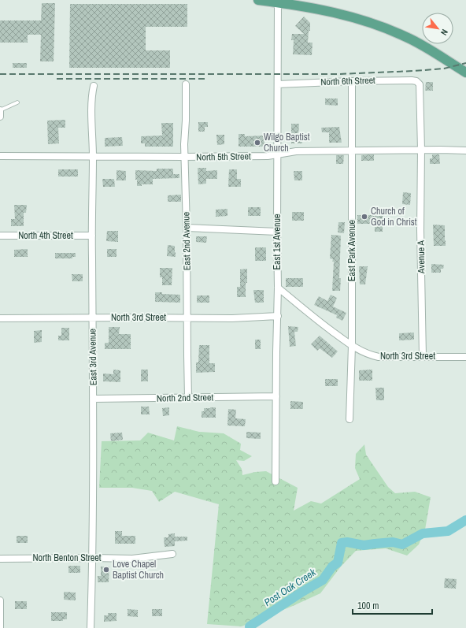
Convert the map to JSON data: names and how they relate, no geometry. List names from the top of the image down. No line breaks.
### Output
{"streets":{"street":["North 6th Street","North 5th Street","North 4th Street","East 2nd Avenue","East 1st Avenue","East Park Avenue","Avenue A","North 3rd Street","East 3rd Avenue","North 2nd Street","North Benton Street"]},"crossings":[["North 6th Street","East 1st Avenue"],["North 6th Street","East Park Avenue"],["North 6th Street","Avenue A"],["North 5th Street","East 2nd Avenue"],["North 5th Street","East 1st Avenue"],["North 5th Street","East Park Avenue"],["North 5th Street","Avenue A"],["North 5th Street","East 3rd Avenue"],["North 4th Street","East 3rd Avenue"],["East 2nd Avenue","North 3rd Street"],["East 2nd Avenue","North 2nd Street"],["East 1st Avenue","North 3rd Street"],["East 1st Avenue","North 2nd Street"],["East Park Avenue","North 3rd Street"],["Avenue A","North 3rd Street"],["North 3rd Street","East 3rd Avenue"],["East 3rd Avenue","North 2nd Street"],["East 3rd Avenue","North Benton Street"]],"water":["Post Oak Creek"],"places":["Wilgo Baptist Church","Church of God in Christ","Love Chapel Baptist Church"],"scale_bar":"100 m","north":"bottom right"}
